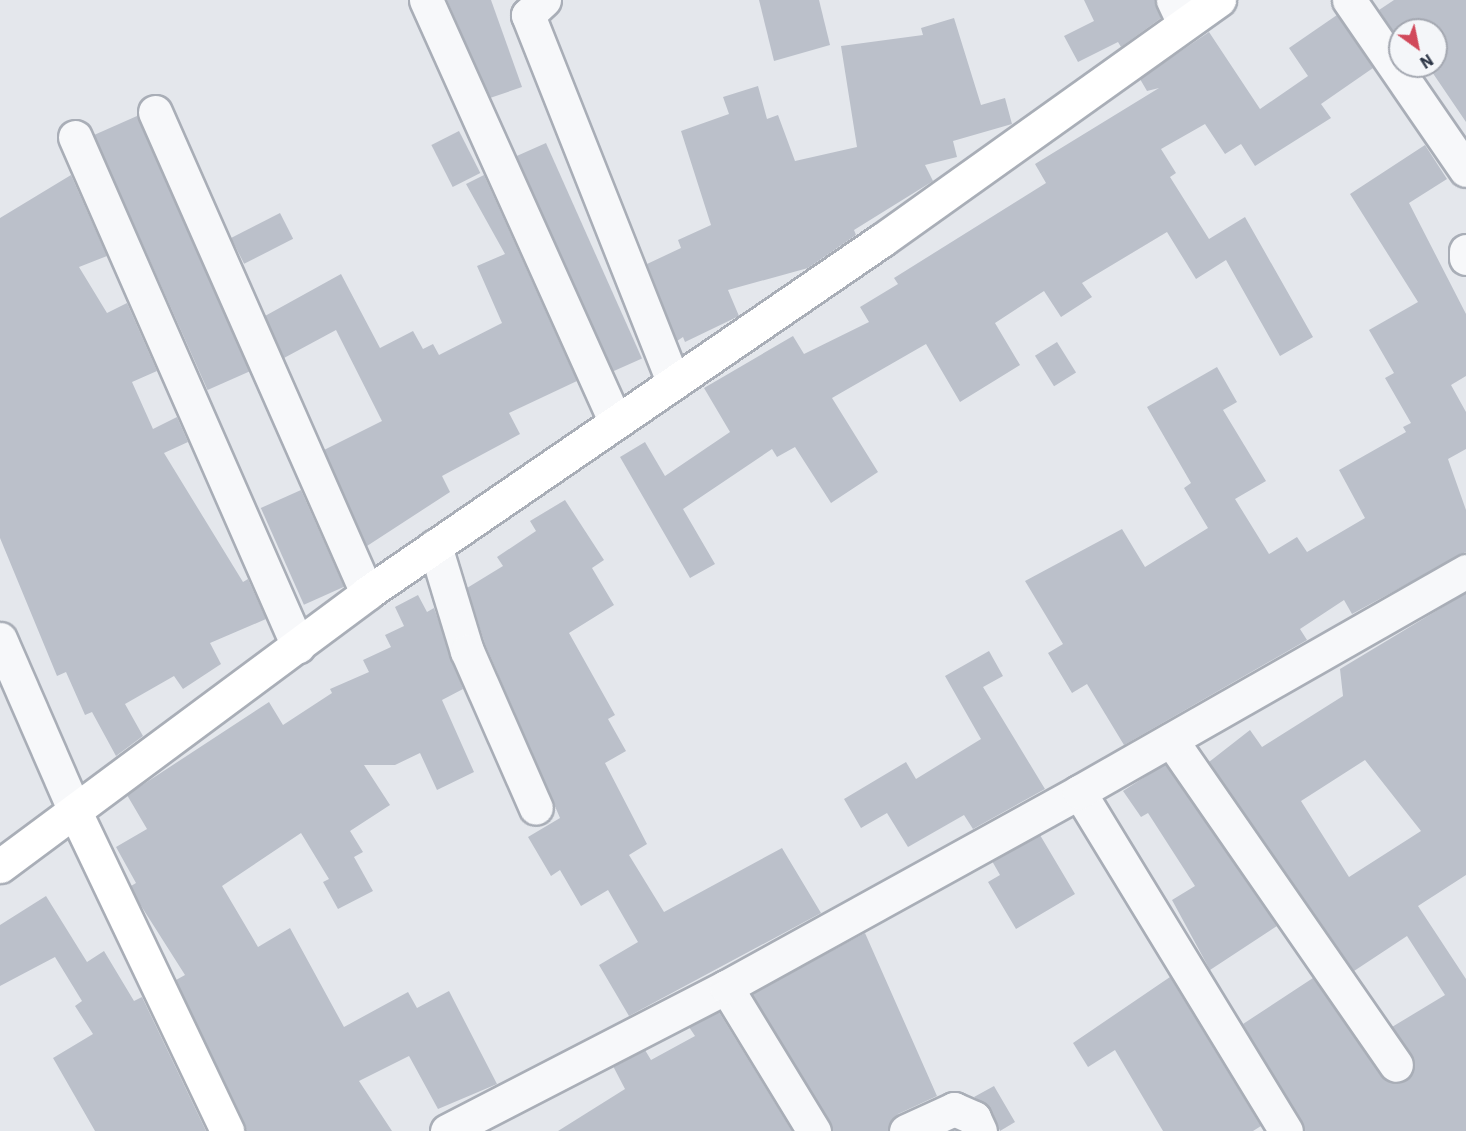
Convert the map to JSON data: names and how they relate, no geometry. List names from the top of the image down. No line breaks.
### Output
{"north":"bottom right"}
